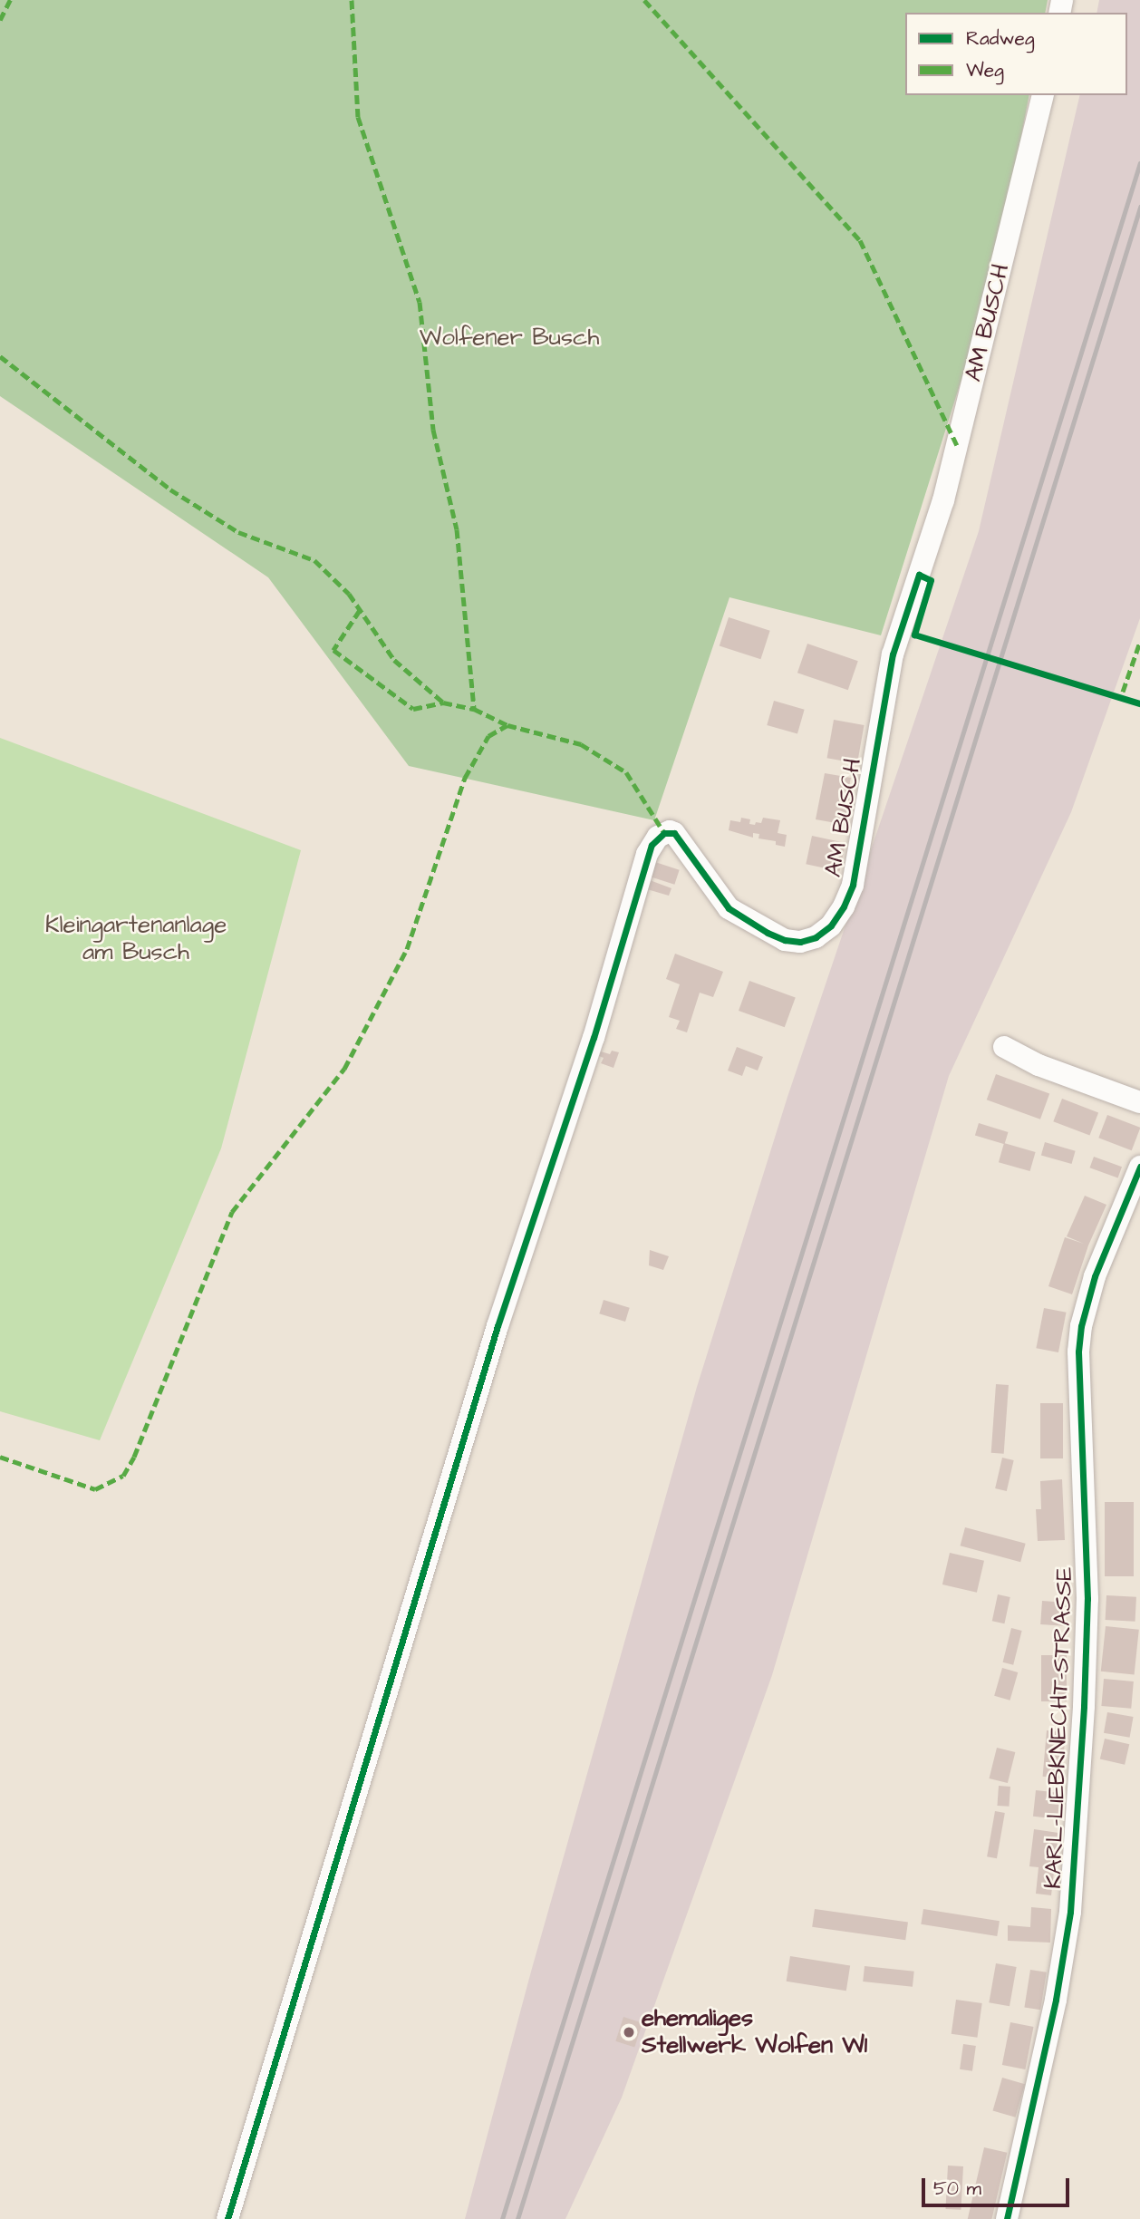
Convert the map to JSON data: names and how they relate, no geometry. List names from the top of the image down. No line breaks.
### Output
{"streets":{"street":["AM BUSCH","KARL-LIEBKNECHT-STRASSE"]},"parks":["Wolfener Busch","Kleingartenanlage am Busch"],"places":["ehemaliges Stellwerk Wolfen W1"],"legend":["Radweg","Weg"],"scale_bar":"50 m"}
